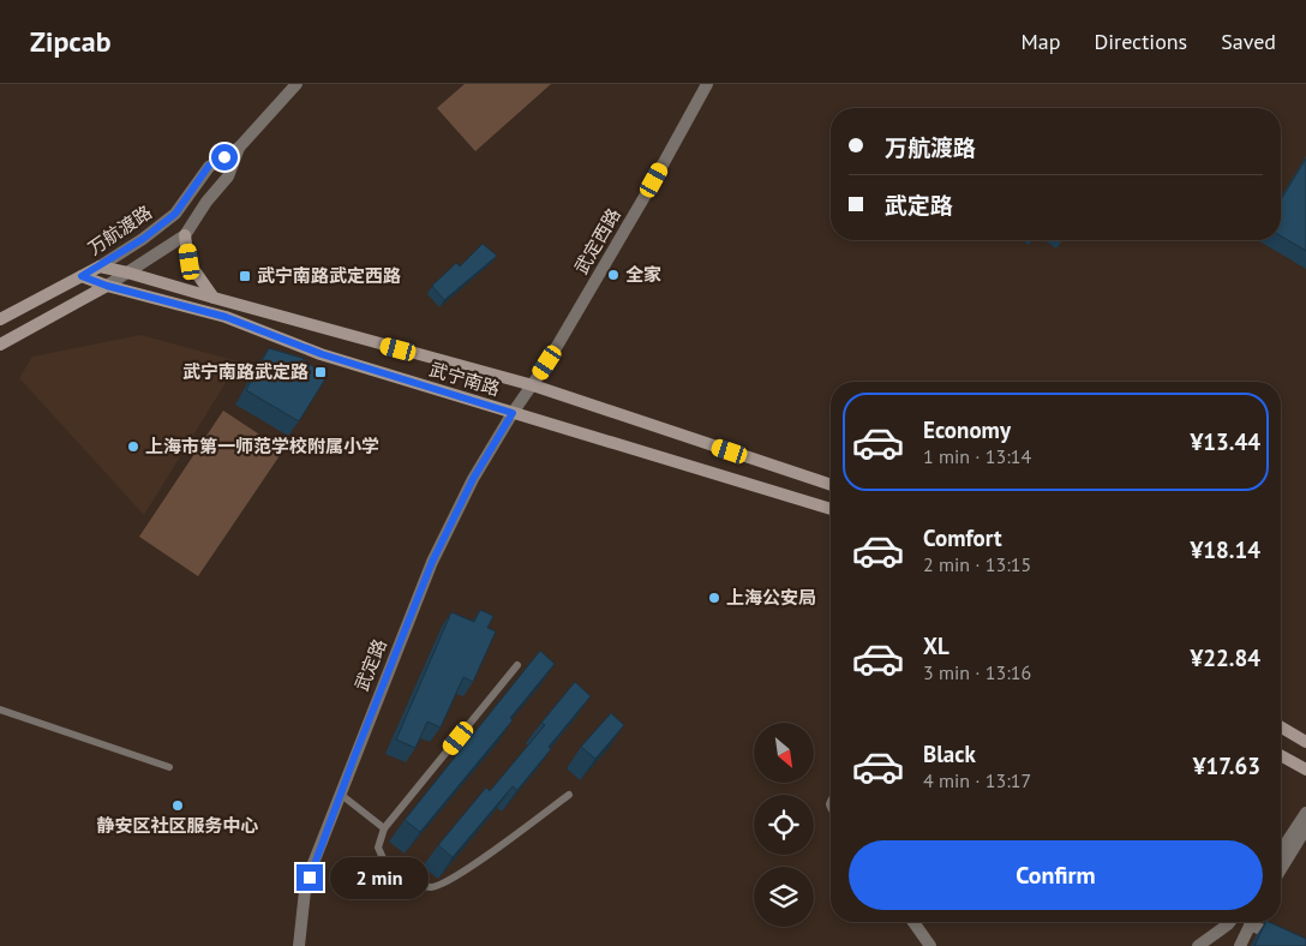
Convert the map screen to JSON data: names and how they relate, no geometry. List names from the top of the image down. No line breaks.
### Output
{"streets":{"main road":["万航渡路","武宁南路"],"street":["武定西路","武定路"]},"crossings":[["万航渡路","武宁南路"],["武定西路","武宁南路"],["武定西路","武定路"],["武宁南路","武定路"]],"places":{"other":["全家","上海市第一师范学校附属小学","上海公安局","静安区社区服务中心"],"transit":["武宁南路武定西路","武宁南路武定路"]},"north":"bottom right","page":{"header":"Zipcab","nav":["Map","Directions","Saved"],"banner":["万航渡路","武定路"],"list":[{"name":"Economy","note":"1 min · 13:14","value":"¥13.44"},{"name":"Comfort","note":"2 min · 13:15","value":"¥18.14"},{"name":"XL","note":"3 min · 13:16","value":"¥22.84"},{"name":"Black","note":"4 min · 13:17","value":"¥17.63"}],"buttons":"Confirm","bubble":"2 min"}}
